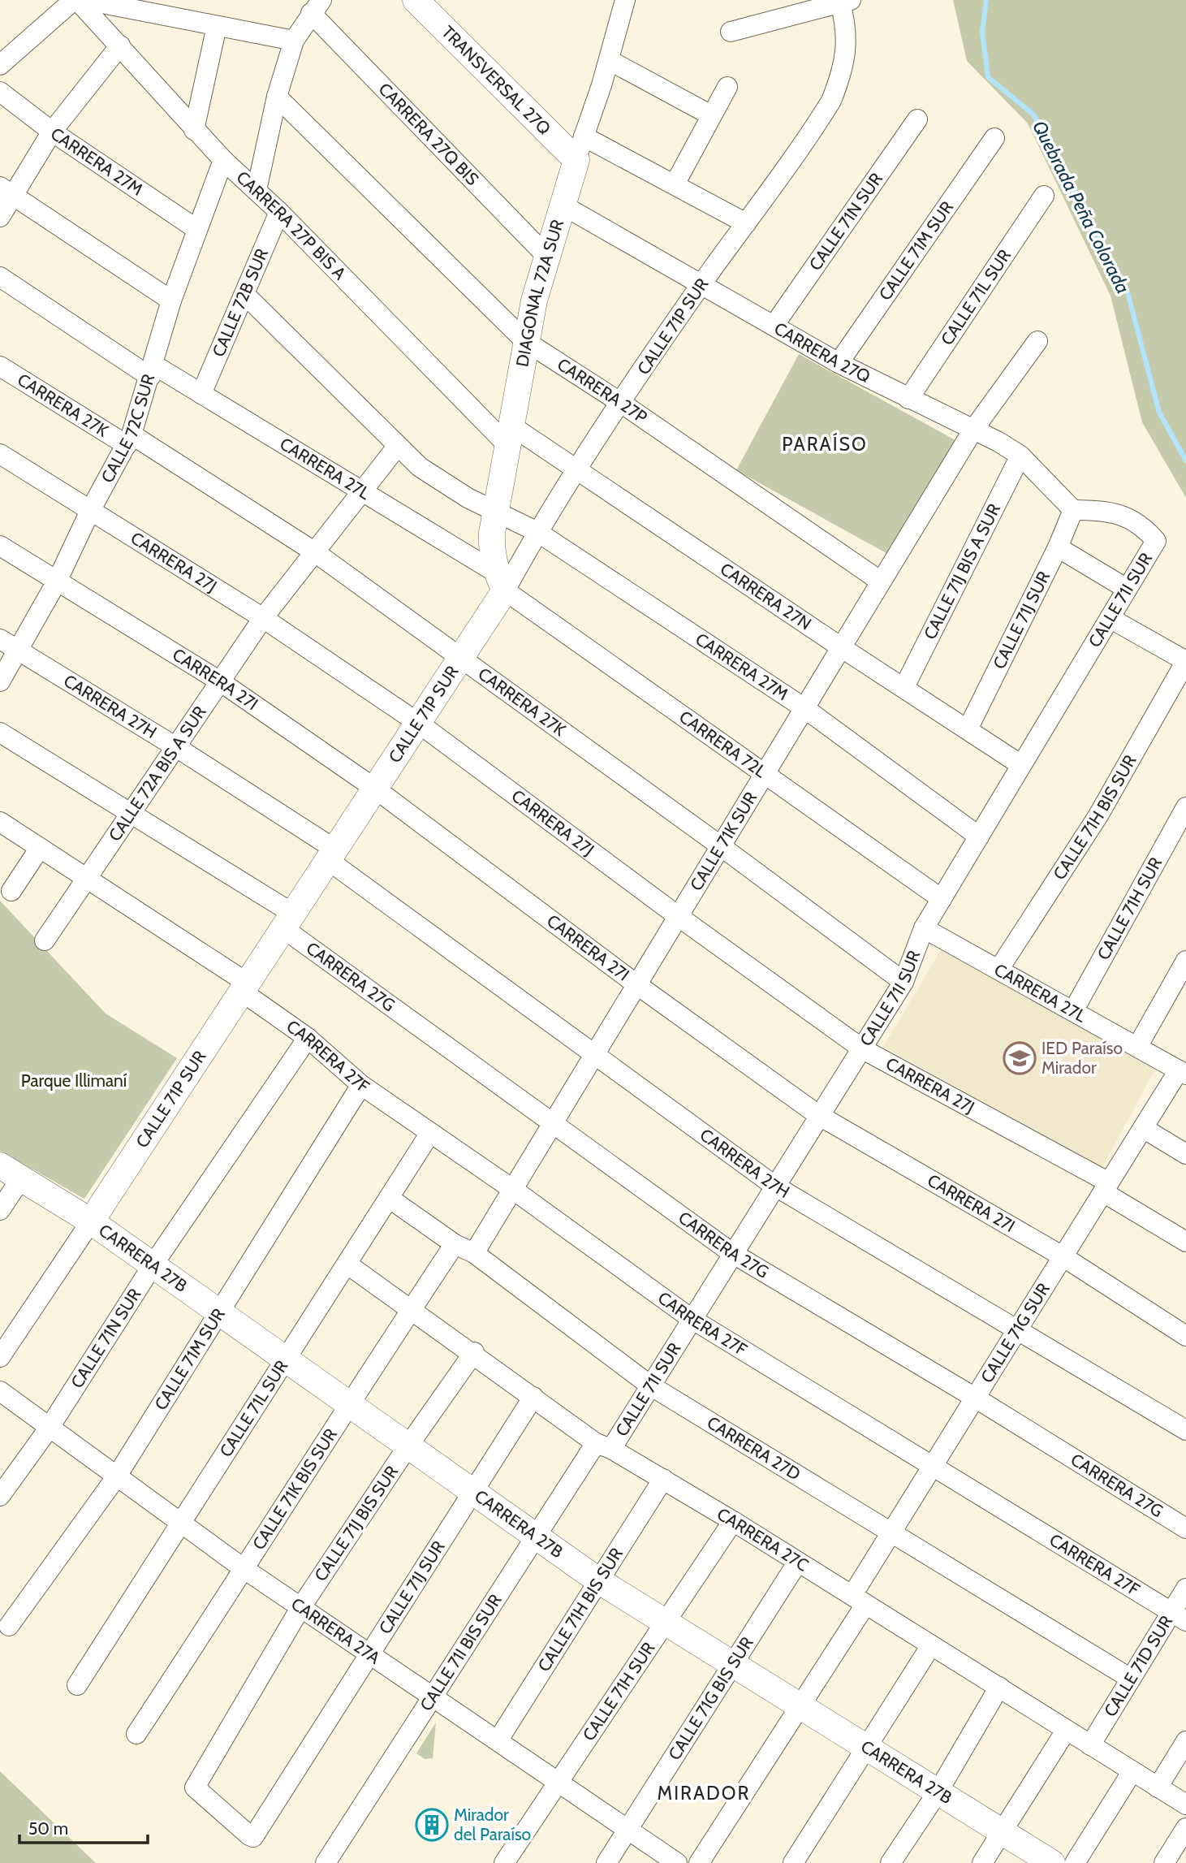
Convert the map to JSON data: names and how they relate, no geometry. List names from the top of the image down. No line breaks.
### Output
{"streets":{"street":["TRANSVERSAL 27Q","CARRERA 27Q BIS","CARRERA 27M","CALLE 71N SUR","CARRERA 27P BIS A","CALLE 71M SUR","DIAGONAL 72A SUR","CALLE 71L SUR","CALLE 72B SUR","CALLE 71P SUR","CARRERA 27Q","CARRERA 27P","CARRERA 27K","CALLE 72C SUR","CARRERA 27L","CARRERA 27J","CALLE 71J BIS A SUR","CARRERA 27N","CALLE 71I SUR","CALLE 71J SUR","CARRERA 27I","CARRERA 27H","CARRERA 72L","CALLE 72A BIS A SUR","CALLE 71H BIS SUR","CALLE 71K SUR","CALLE 71H SUR","CARRERA 27G","CARRERA 27F","CARRERA 27B","CALLE 71G SUR","CARRERA 27D","CALLE 71K BIS SUR","CALLE 71J BIS SUR","CARRERA 27C","CARRERA 27A","CALLE 71I BIS SUR","CALLE 71D SUR","CALLE 71G BIS SUR"]},"crossings":[["TRANSVERSAL 27Q","DIAGONAL 72A SUR"],["CARRERA 27Q BIS","DIAGONAL 72A SUR"],["CARRERA 27M","DIAGONAL 72A SUR"],["CARRERA 27M","CALLE 71P SUR"],["CARRERA 27M","CALLE 72C SUR"],["CARRERA 27M","CALLE 71I SUR"],["CARRERA 27M","CALLE 72A BIS A SUR"],["CARRERA 27M","CALLE 71K SUR"],["CALLE 71N SUR","CARRERA 27Q"],["CALLE 71N SUR","CARRERA 27F"],["CALLE 71N SUR","CARRERA 27B"],["CALLE 71N SUR","CARRERA 27A"],["CARRERA 27P BIS A","DIAGONAL 72A SUR"],["CARRERA 27P BIS A","CALLE 72B SUR"],["CARRERA 27P BIS A","CALLE 72C SUR"],["CARRERA 27P BIS A","CARRERA 27N"],["CALLE 71M SUR","CARRERA 27Q"],["CALLE 71M SUR","CARRERA 27F"],["CALLE 71M SUR","CARRERA 27B"],["CALLE 71M SUR","CARRERA 27A"],["DIAGONAL 72A SUR","CALLE 71P SUR"],["DIAGONAL 72A SUR","CARRERA 27Q"],["DIAGONAL 72A SUR","CARRERA 27P"],["DIAGONAL 72A SUR","CARRERA 27L"],["DIAGONAL 72A SUR","CARRERA 27N"],["DIAGONAL 72A SUR","CARRERA 72L"],["CALLE 71L SUR","CARRERA 27Q"],["CALLE 71L SUR","CARRERA 27F"],["CALLE 71L SUR","CARRERA 27B"],["CALLE 71L SUR","CARRERA 27D"],["CALLE 71L SUR","CARRERA 27C"],["CALLE 71L SUR","CARRERA 27A"],["CALLE 72B SUR","CARRERA 27L"],["CALLE 71P SUR","CARRERA 27Q"],["CALLE 71P SUR","CARRERA 27P"],["CALLE 71P SUR","CARRERA 27K"],["CALLE 71P SUR","CARRERA 27L"],["CALLE 71P SUR","CARRERA 27J"],["CALLE 71P SUR","CARRERA 27N"],["CALLE 71P SUR","CARRERA 27I"],["CALLE 71P SUR","CARRERA 27H"],["CALLE 71P SUR","CARRERA 72L"],["CALLE 71P SUR","CARRERA 27G"],["CALLE 71P SUR","CARRERA 27F"],["CALLE 71P SUR","CARRERA 27B"],["CARRERA 27Q","CALLE 71J BIS A SUR"],["CARRERA 27Q","CALLE 71I SUR"],["CARRERA 27Q","CALLE 71J SUR"],["CARRERA 27Q","CALLE 71K SUR"],["CARRERA 27P","CALLE 71K SUR"],["CARRERA 27K","CALLE 72C SUR"],["CARRERA 27K","CALLE 71I SUR"],["CARRERA 27K","CALLE 72A BIS A SUR"],["CARRERA 27K","CALLE 71K SUR"],["CALLE 72C SUR","CARRERA 27L"],["CALLE 72C SUR","CARRERA 27J"],["CALLE 72C SUR","CARRERA 27I"],["CALLE 72C SUR","CARRERA 27H"],["CARRERA 27L","CALLE 71I SUR"],["CARRERA 27L","CARRERA 72L"],["CARRERA 27L","CALLE 72A BIS A SUR"],["CARRERA 27L","CALLE 71H BIS SUR"],["CARRERA 27L","CALLE 71H SUR"],["CARRERA 27L","CALLE 71G SUR"],["CARRERA 27J","CALLE 71I SUR"],["CARRERA 27J","CALLE 72A BIS A SUR"],["CARRERA 27J","CALLE 71K SUR"],["CARRERA 27J","CALLE 71G SUR"],["CALLE 71J BIS A SUR","CARRERA 27N"],["CARRERA 27N","CALLE 71I SUR"],["CARRERA 27N","CALLE 71J SUR"],["CARRERA 27N","CALLE 71K SUR"],["CALLE 71I SUR","CALLE 71J SUR"],["CALLE 71I SUR","CARRERA 27I"],["CALLE 71I SUR","CARRERA 27H"],["CALLE 71I SUR","CARRERA 72L"],["CALLE 71I SUR","CARRERA 27G"],["CALLE 71I SUR","CARRERA 27F"],["CALLE 71I SUR","CARRERA 27D"],["CALLE 71I SUR","CARRERA 27C"],["CALLE 71I SUR","CALLE 71I BIS SUR"],["CALLE 71J SUR","CARRERA 27B"],["CALLE 71J SUR","CALLE 71J BIS SUR"],["CALLE 71J SUR","CARRERA 27C"],["CALLE 71J SUR","CARRERA 27A"],["CARRERA 27I","CALLE 72A BIS A SUR"],["CARRERA 27I","CALLE 71K SUR"],["CARRERA 27I","CALLE 71G SUR"],["CARRERA 27H","CALLE 72A BIS A SUR"],["CARRERA 27H","CALLE 71K SUR"],["CARRERA 27H","CALLE 71G SUR"],["CARRERA 72L","CALLE 71K SUR"],["CALLE 72A BIS A SUR","CARRERA 27G"],["CALLE 72A BIS A SUR","CARRERA 27F"],["CALLE 71H BIS SUR","CARRERA 27B"],["CALLE 71H BIS SUR","CARRERA 27C"],["CALLE 71H BIS SUR","CARRERA 27A"],["CALLE 71K SUR","CARRERA 27G"],["CALLE 71K SUR","CARRERA 27F"],["CALLE 71K SUR","CARRERA 27D"],["CALLE 71H SUR","CARRERA 27B"],["CALLE 71H SUR","CARRERA 27C"],["CALLE 71H SUR","CARRERA 27A"],["CARRERA 27G","CALLE 71G SUR"],["CARRERA 27F","CALLE 71G SUR"],["CARRERA 27F","CALLE 71D SUR"],["CARRERA 27B","CALLE 71G SUR"],["CARRERA 27B","CALLE 71K BIS SUR"],["CARRERA 27B","CALLE 71J BIS SUR"],["CARRERA 27B","CALLE 71I BIS SUR"],["CARRERA 27B","CALLE 71G BIS SUR"],["CALLE 71G SUR","CARRERA 27D"],["CALLE 71G SUR","CARRERA 27C"],["CARRERA 27D","CALLE 71K BIS SUR"],["CARRERA 27D","CALLE 71D SUR"],["CALLE 71K BIS SUR","CARRERA 27C"],["CALLE 71K BIS SUR","CARRERA 27A"],["CALLE 71J BIS SUR","CARRERA 27C"],["CALLE 71J BIS SUR","CARRERA 27A"],["CARRERA 27C","CALLE 71I BIS SUR"],["CARRERA 27C","CALLE 71D SUR"],["CARRERA 27C","CALLE 71G BIS SUR"],["CARRERA 27A","CALLE 71I BIS SUR"],["CARRERA 27A","CALLE 71G BIS SUR"]],"districts":["PARAÍSO","MIRADOR"],"water":["Quebrada Peña Colorada"],"parks":["Parque Illimaní"],"places":{"school or university":["IED Paraíso Mirador"],"building":["Mirador del Paraíso"]},"scale_bar":"50 m"}
